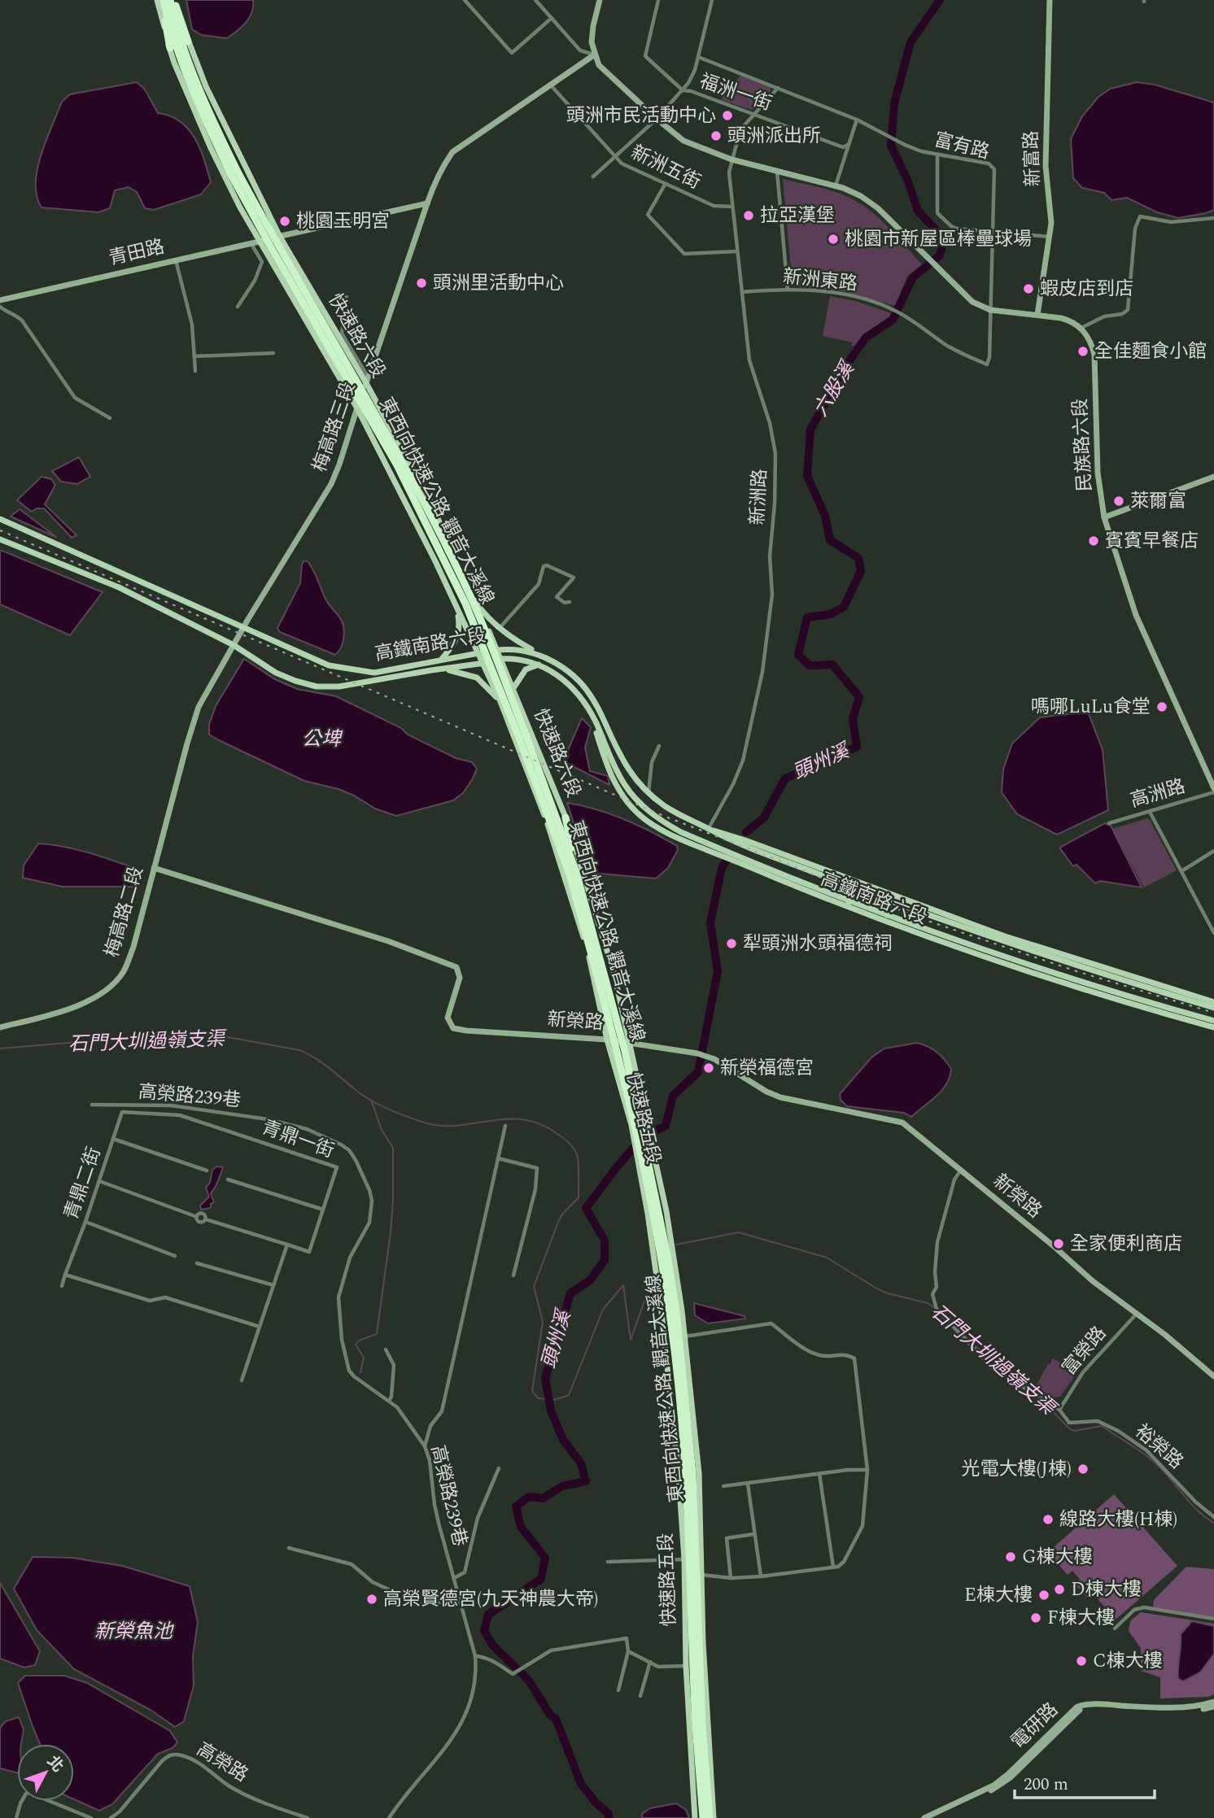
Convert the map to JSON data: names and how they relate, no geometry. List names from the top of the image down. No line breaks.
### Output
{"streets":{"highway":["東西向快速公路 觀音大溪線"],"main road":["快速路六段","高鐵南路六段","快速路五段"],"street":["福洲一街","富有路","新富路","新洲五街","青田路","新洲東路","梅高路三段","民族路六段","新洲路","高洲路","梅高路二段","新榮路","高榮路239巷","青鼎一街","青鼎二街","富榮路","裕榮路","電研路","高榮路"]},"crossings":[["福洲一街","新洲路"],["富有路","新洲東路"],["富有路","新洲路"],["新洲五街","梅高路三段"],["新洲五街","新洲路"],["青田路","快速路六段"],["青田路","梅高路三段"],["新洲東路","新洲路"],["快速路六段","梅高路三段"],["快速路六段","高鐵南路六段"],["快速路六段","新榮路"],["快速路六段","快速路五段"],["梅高路三段","高鐵南路六段"],["梅高路三段","梅高路二段"],["民族路六段","高洲路"],["新洲路","高鐵南路六段"],["東西向快速公路 觀音大溪線","快速路五段"],["梅高路二段","新榮路"],["新榮路","快速路五段"],["新榮路","富榮路"],["新榮路","裕榮路"],["青鼎一街","青鼎二街"],["富榮路","裕榮路"]],"water":["六股溪","公埤","頭州溪","石門大圳過嶺支渠","新榮魚池"],"places":["頭洲市民活動中心","頭洲派出所","拉亞漢堡","桃園玉明宮","桃園市新屋區棒壘球場","頭洲里活動中心","蝦皮店到店","全佳麵食小館","萊爾富","賓賓早餐店","嗎哪LuLu食堂","犁頭洲水頭福德祠","新榮福德宮","全家便利商店","光電大樓(J棟)","線路大樓(H棟)","G棟大樓","D棟大樓","E棟大樓","高榮賢德宮(九天神農大帝)","F棟大樓","C棟大樓"],"scale_bar":"200 m","north":"top right"}
